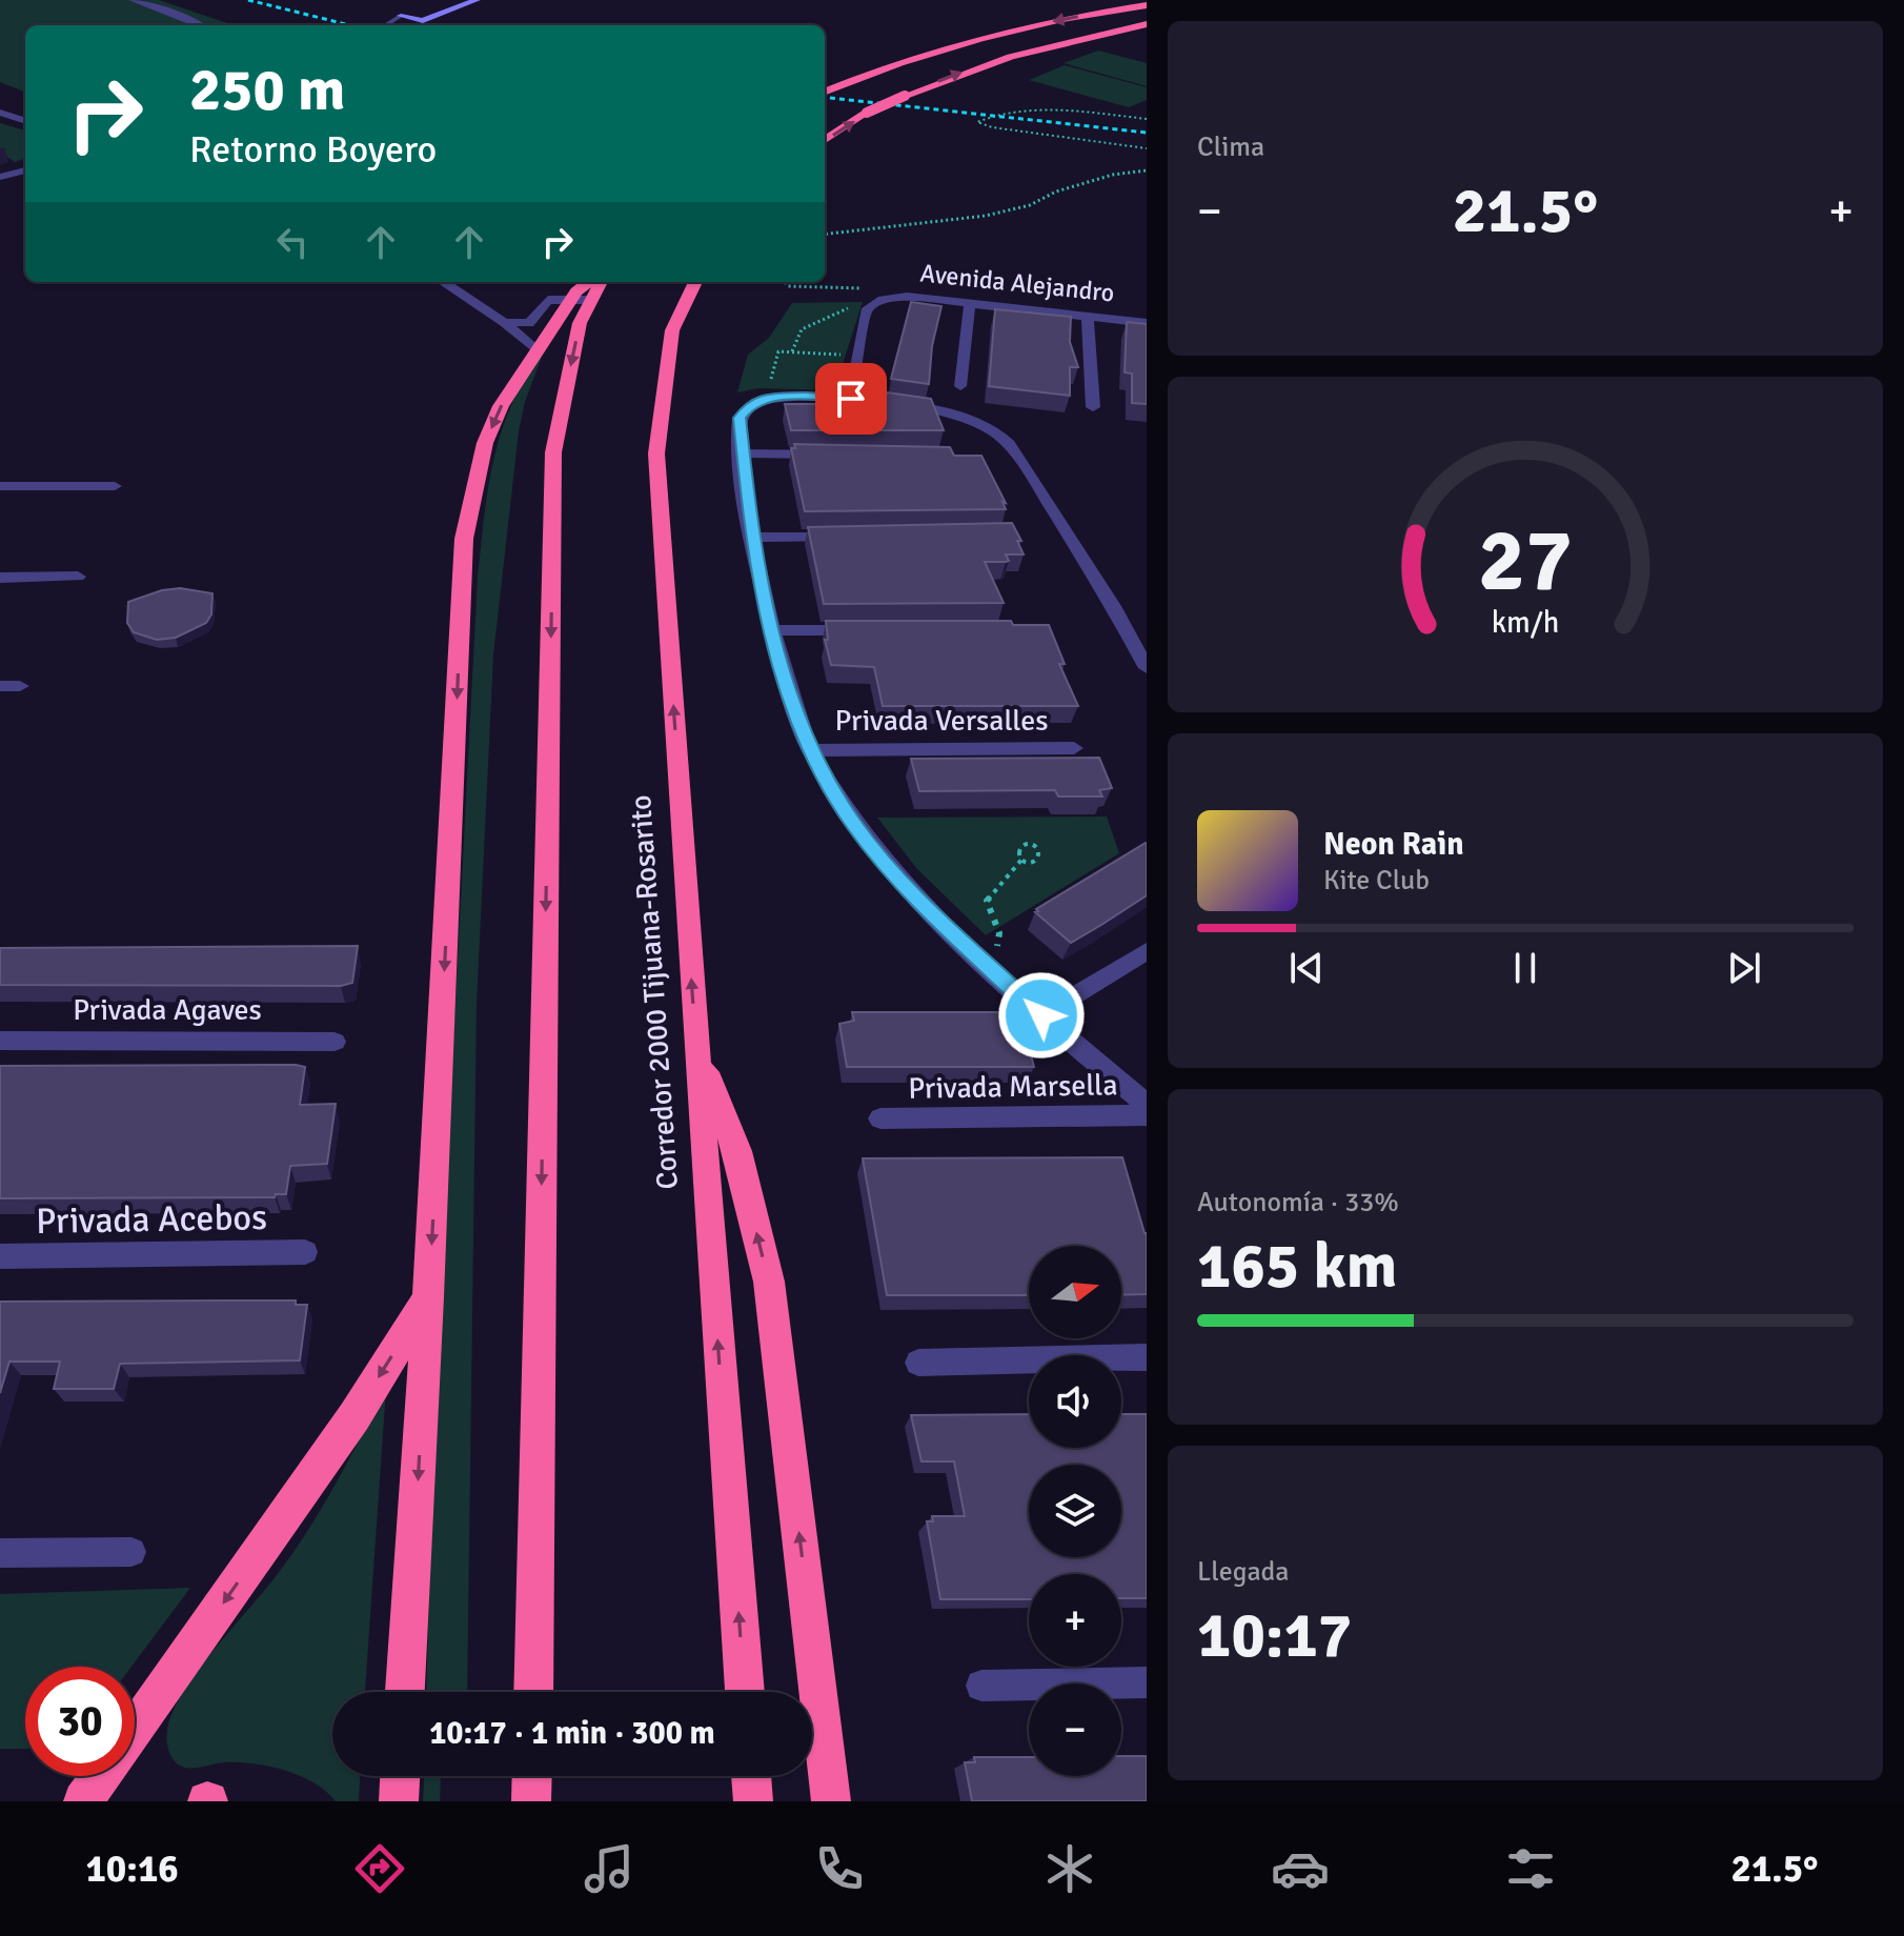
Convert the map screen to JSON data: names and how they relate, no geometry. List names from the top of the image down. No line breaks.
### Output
{"streets":{"highway":["Corredor 2000 Tijuana-Rosarito"],"street":["Avenida Alejandro","Privada Versalles","Privada Agaves","Privada Marsella","Privada Acebos"]},"north":"right","page":{"tile":["Clima",["Autonomía · 33%","165 km"],["Llegada","10:17"]],"turn":["250 m","Retorno Boyero"],"heat":["−","21.5°","+"],"song":["Neon Rain","Kite Club"],"map_buttons":["+","−"],"limit":"30","trip":"10:17 · 1 min · 300 m","tabs":["10:16","21.5°"],"gauge":["27","km/h"]}}
